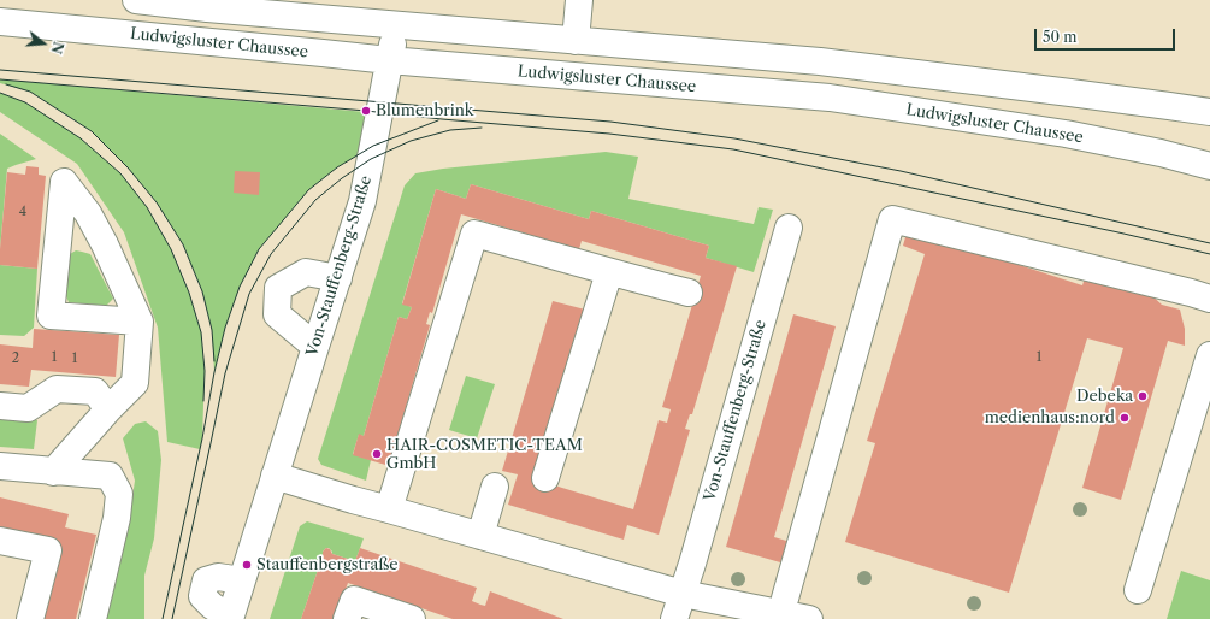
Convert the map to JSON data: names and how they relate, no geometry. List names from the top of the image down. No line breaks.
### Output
{"streets":{"street":["Ludwigsluster Chaussee","Von-Stauffenberg-Straße"]},"crossings":[["Ludwigsluster Chaussee","Von-Stauffenberg-Straße"]],"places":["Blumenbrink","Debeka","medienhaus:nord","HAIR-COSMETIC-TEAM GmbH","Stauffenbergstraße"],"house_numbers":["4","1","1","2","1"],"scale_bar":"50 m","north":"right"}
